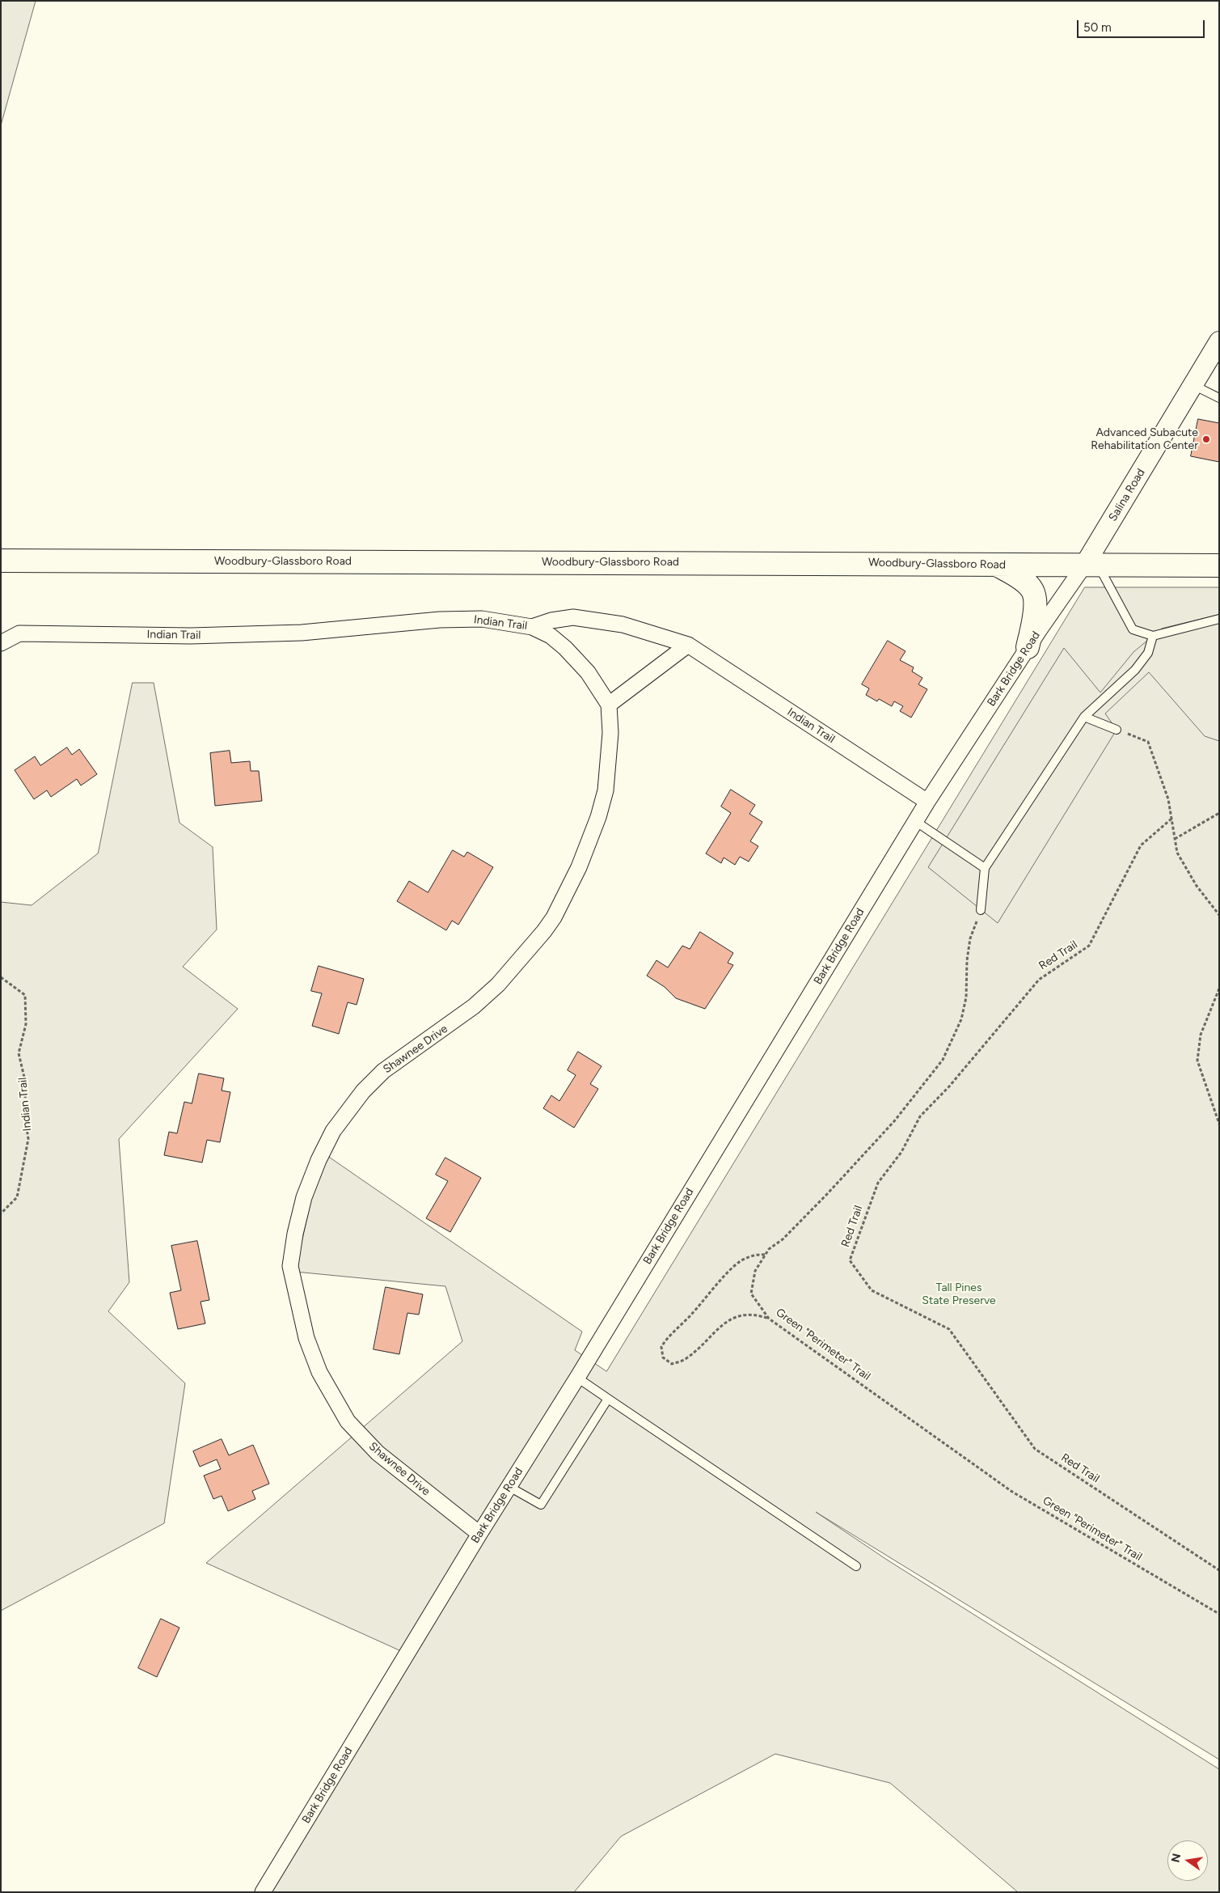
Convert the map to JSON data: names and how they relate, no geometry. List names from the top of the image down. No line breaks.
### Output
{"streets":{"main road":["Woodbury-Glassboro Road"],"street":["Salina Road","Indian Trail","Bark Bridge Road","Shawnee Drive"],"path":["Red Trail","Green \"Perimeter\" Trail"]},"crossings":[["Salina Road","Woodbury-Glassboro Road"],["Salina Road","Bark Bridge Road"],["Woodbury-Glassboro Road","Bark Bridge Road"],["Indian Trail","Bark Bridge Road"],["Indian Trail","Shawnee Drive"],["Bark Bridge Road","Shawnee Drive"]],"parks":["Tall Pines State Preserve"],"places":["Advanced Subacute Rehabilitation Center"],"scale_bar":"50 m","north":"left"}
